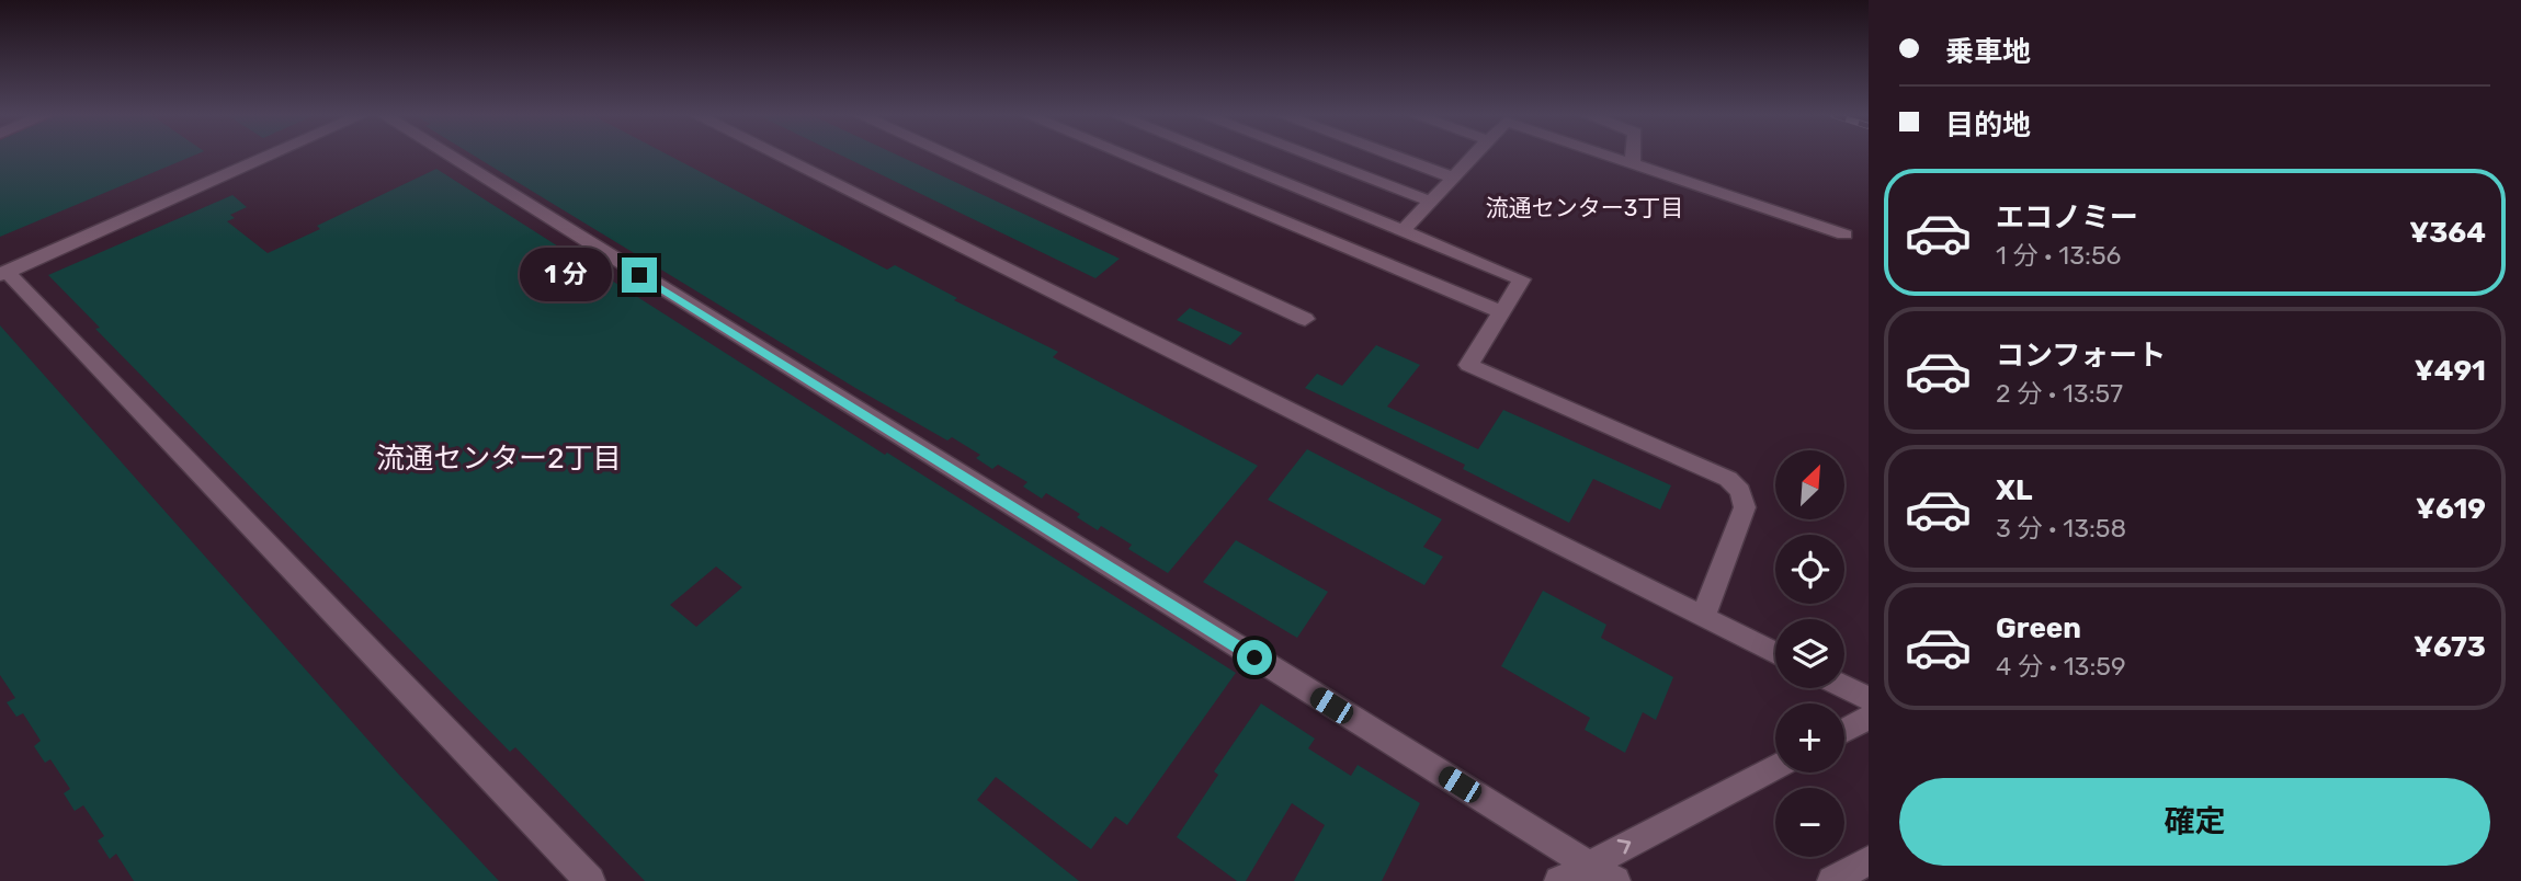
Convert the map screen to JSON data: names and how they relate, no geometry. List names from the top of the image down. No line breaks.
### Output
{"districts":["流通センター3丁目","流通センター2丁目"],"north":"top right","page":{"banner":["乗車地","目的地"],"list":[{"name":"エコノミー","note":"1 分 · 13:56","value":"¥364"},{"name":"コンフォート","note":"2 分 · 13:57","value":"¥491"},{"name":"XL","note":"3 分 · 13:58","value":"¥619"},{"name":"Green","note":"4 分 · 13:59","value":"¥673"}],"bubble":"1 分","map_buttons":["+","−"],"buttons":"確定"}}
